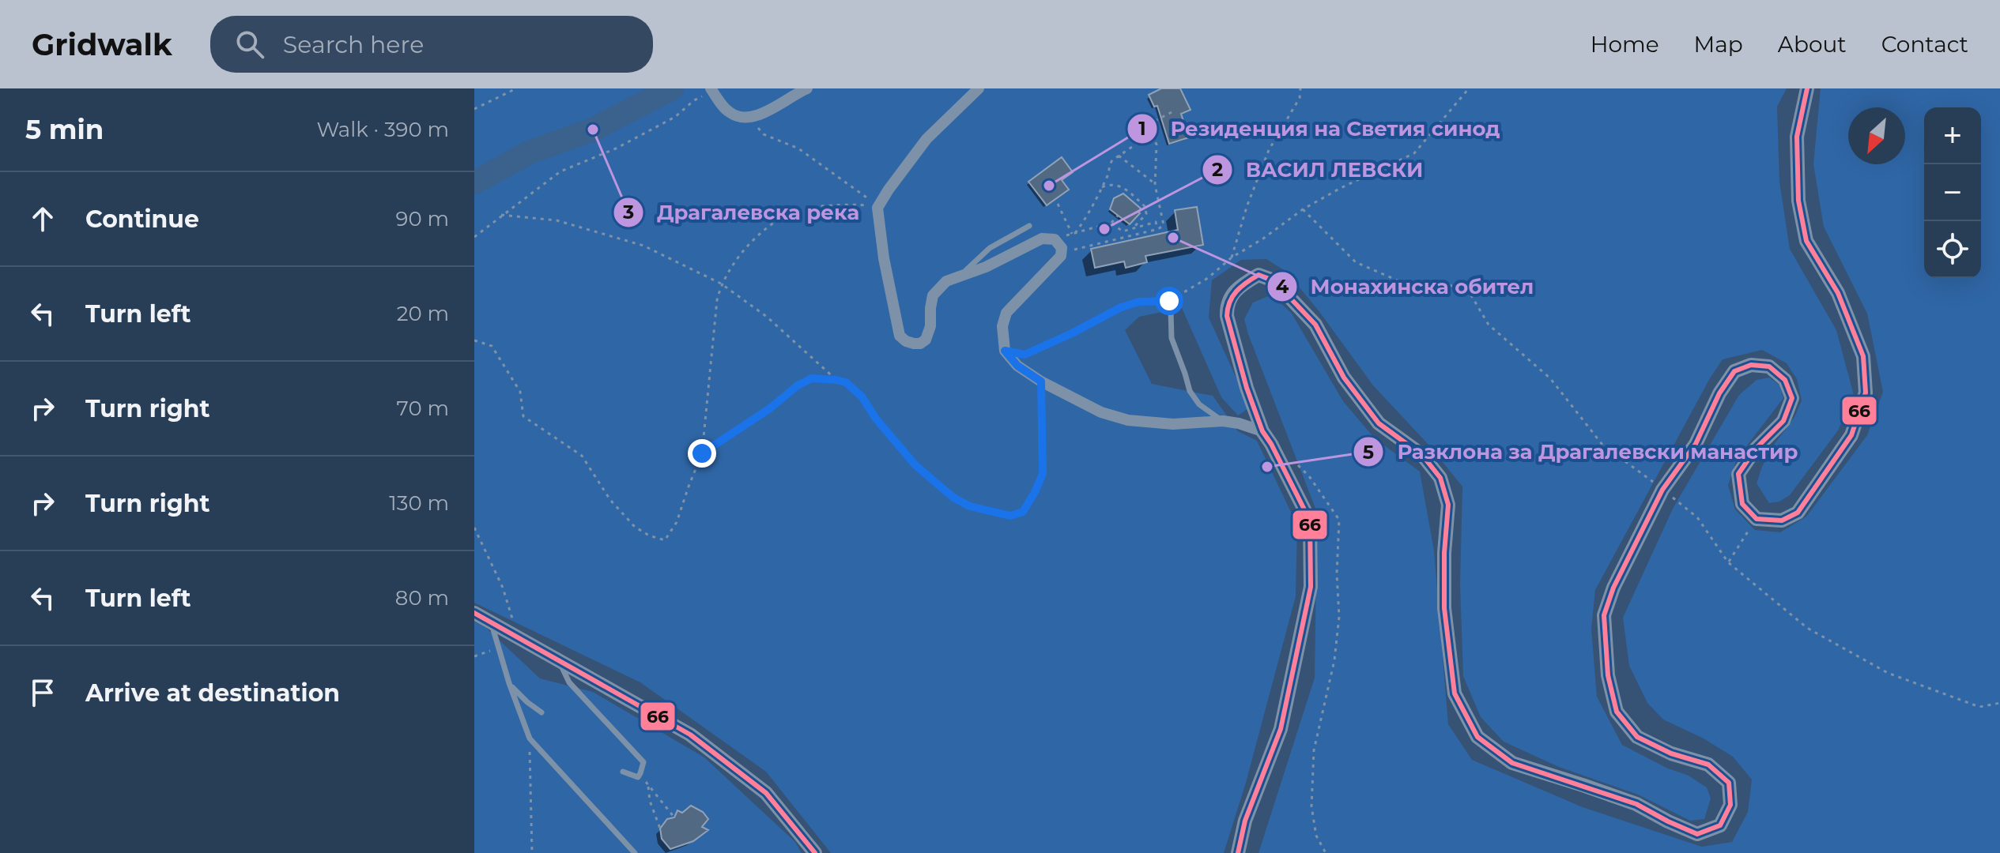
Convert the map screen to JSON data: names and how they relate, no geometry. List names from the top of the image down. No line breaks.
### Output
{"places":["Драгалевска река","Резиденция на Светия синод","ВАСИЛ ЛЕВСКИ","Монахинска обител","Разклона за Драгалевски манастир"],"lines":["transit line 66"],"north":"bottom left","page":{"header":"Gridwalk","search":"Search here","nav":["Home","Map","About","Contact"],"heading":["5 min","Walk · 390 m"],"map_buttons":["+","−"],"list":[["Continue","90 m"],["Turn left","20 m"],["Turn right","70 m"],["Turn right","130 m"],["Turn left","80 m"],"Arrive at destination"]}}
